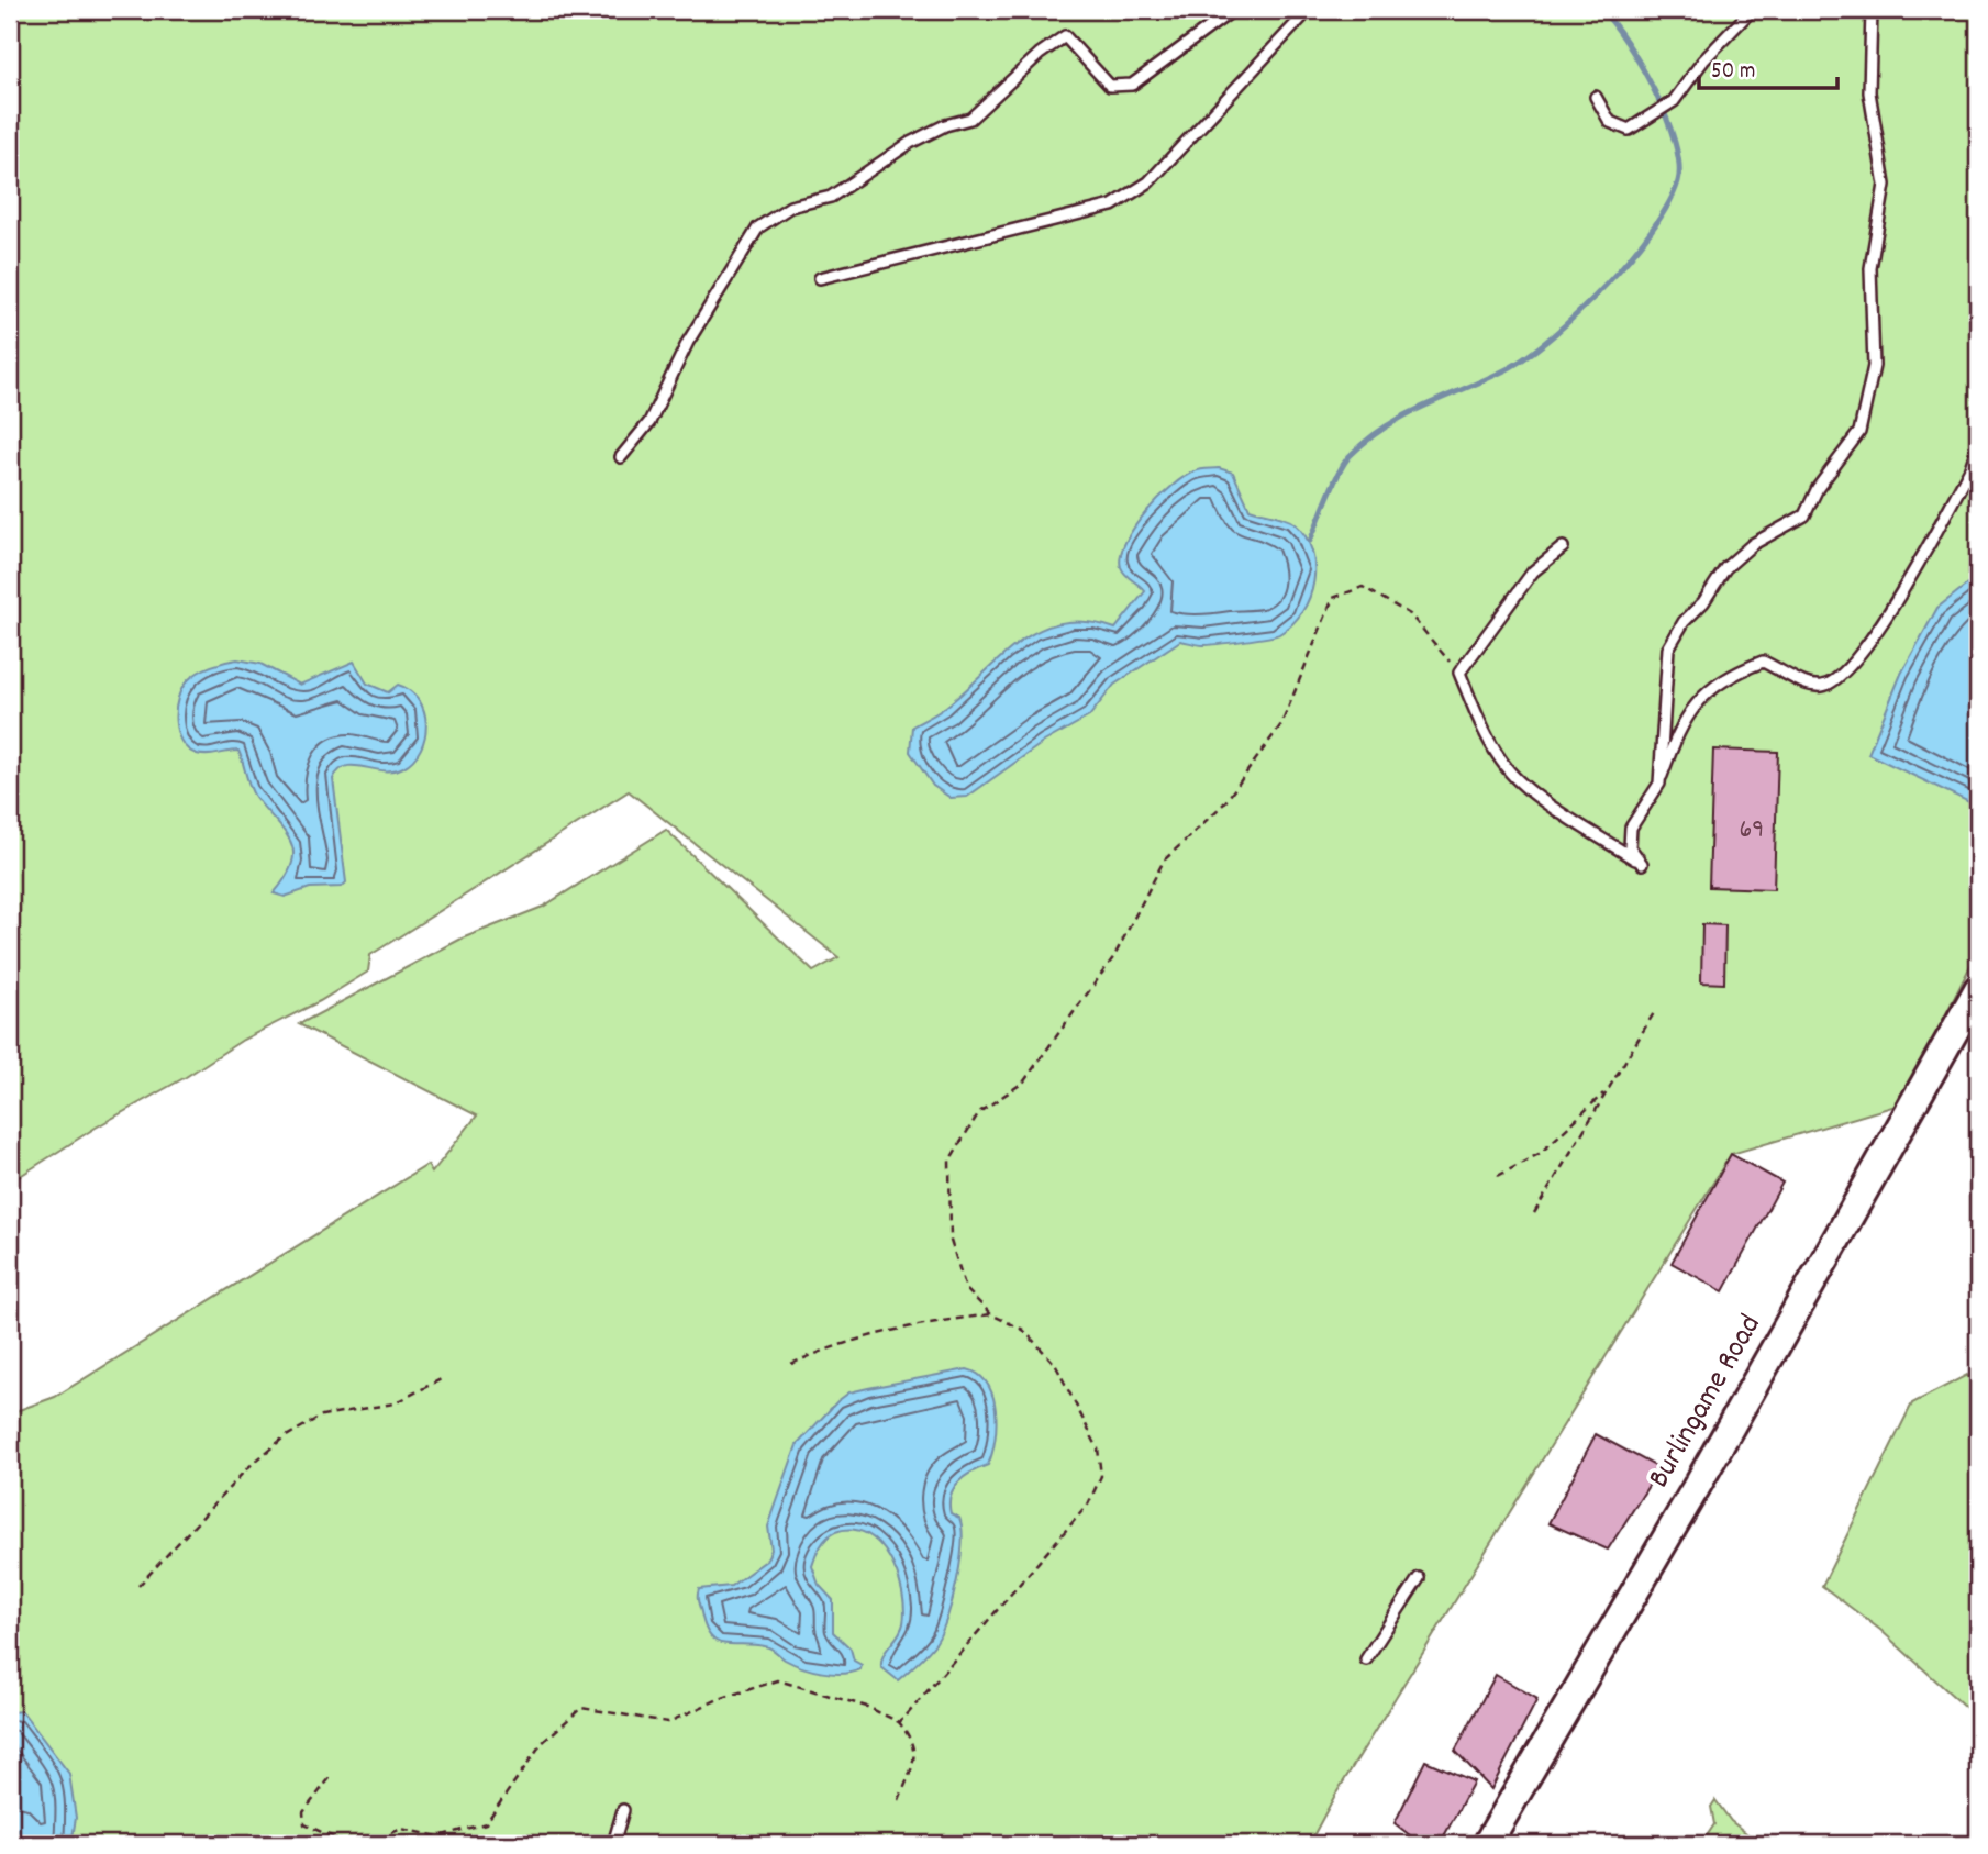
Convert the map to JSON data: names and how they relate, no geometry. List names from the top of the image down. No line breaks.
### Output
{"streets":{"street":["Burlingame Road"]},"house_numbers":["69"],"scale_bar":"50 m"}
